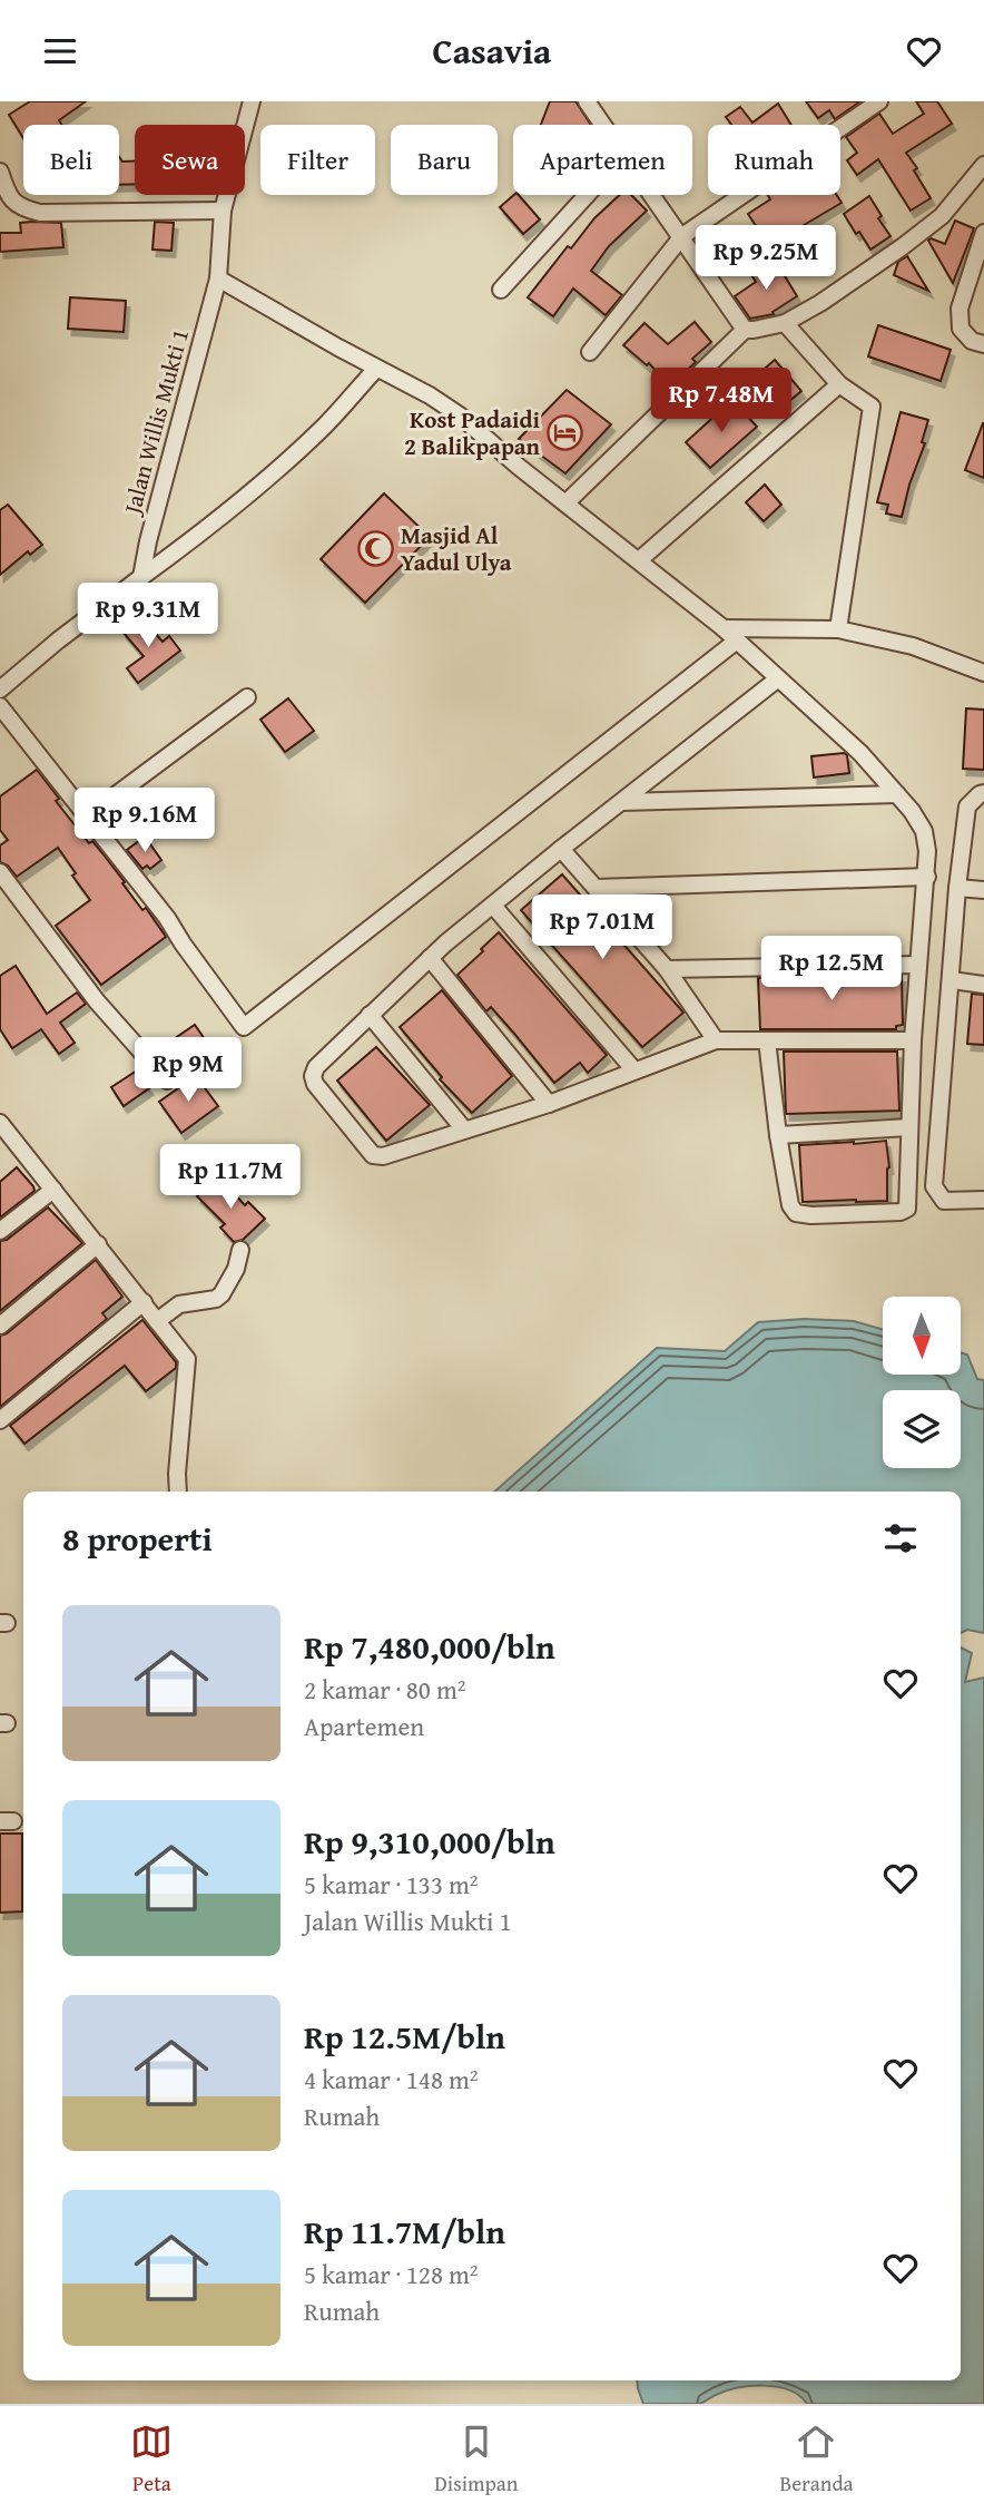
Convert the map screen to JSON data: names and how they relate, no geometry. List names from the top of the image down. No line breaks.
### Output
{"streets":{"street":["Jalan Willis Mukti 1"]},"places":{"hotel":["Kost Padaidi 2 Balikpapan"],"mosque":["Masjid Al Yadul Ulya"]},"north":"bottom","page":{"header":"Casavia","chip":["Beli","Sewa","Filter","Baru","Apartemen","Rumah"],"price":["Rp 9.25M","Rp 7.48M","Rp 9.31M","Rp 9.16M","Rp 7.01M","Rp 12.5M","Rp 9M","Rp 11.7M"],"heading":"8 properti","list":[{"name":"Rp 7,480,000/bln","note":"2 kamar · 80 m² · Apartemen"},{"name":"Rp 9,310,000/bln","note":"5 kamar · 133 m² · Jalan Willis Mukti 1"},{"name":"Rp 12.5M/bln","note":"4 kamar · 148 m² · Rumah"},{"name":"Rp 11.7M/bln","note":"5 kamar · 128 m² · Rumah"}],"tabs":["Peta","Disimpan","Beranda"]}}
